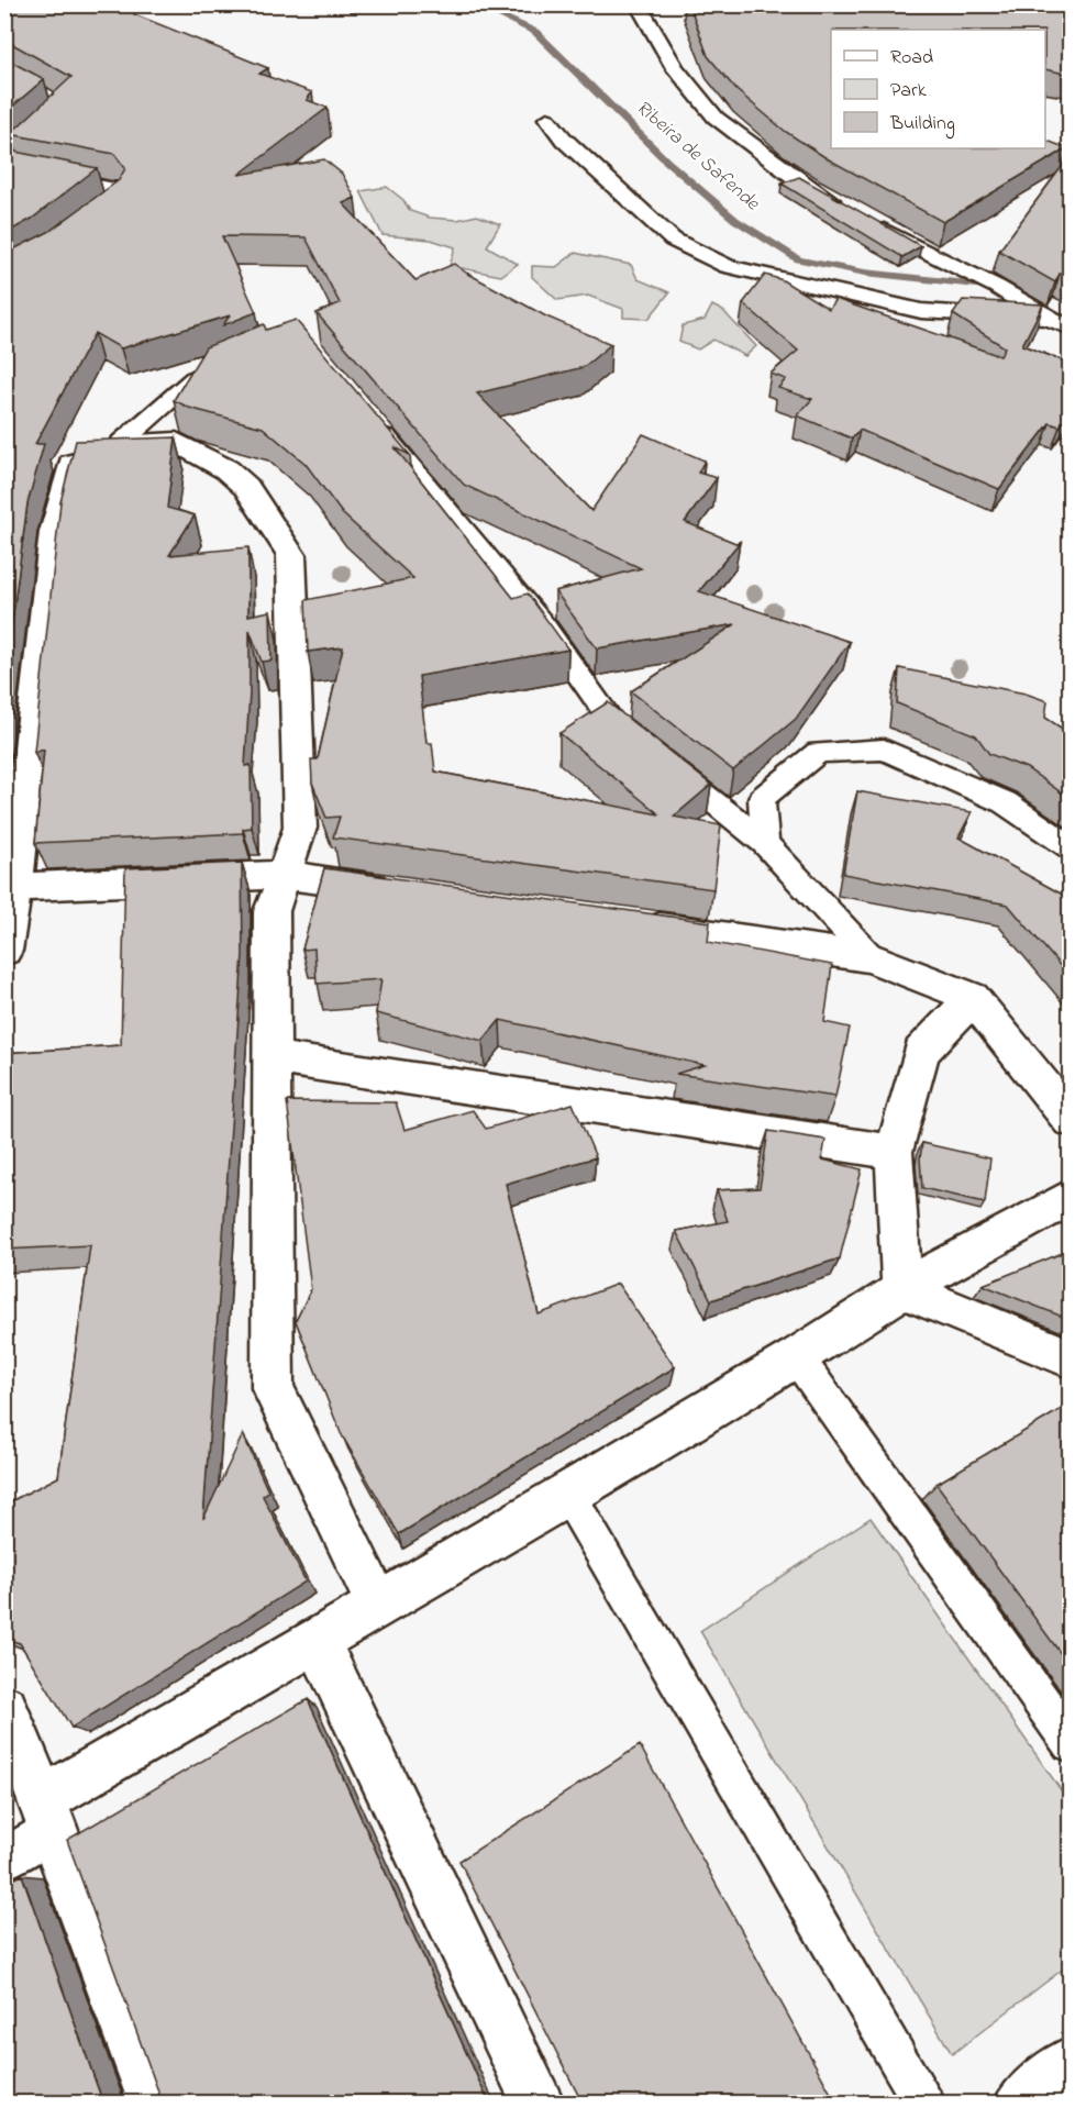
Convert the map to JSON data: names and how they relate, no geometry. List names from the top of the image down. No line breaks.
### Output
{"water":["Ribeira de Safende"],"legend":["Road","Park","Building"]}
